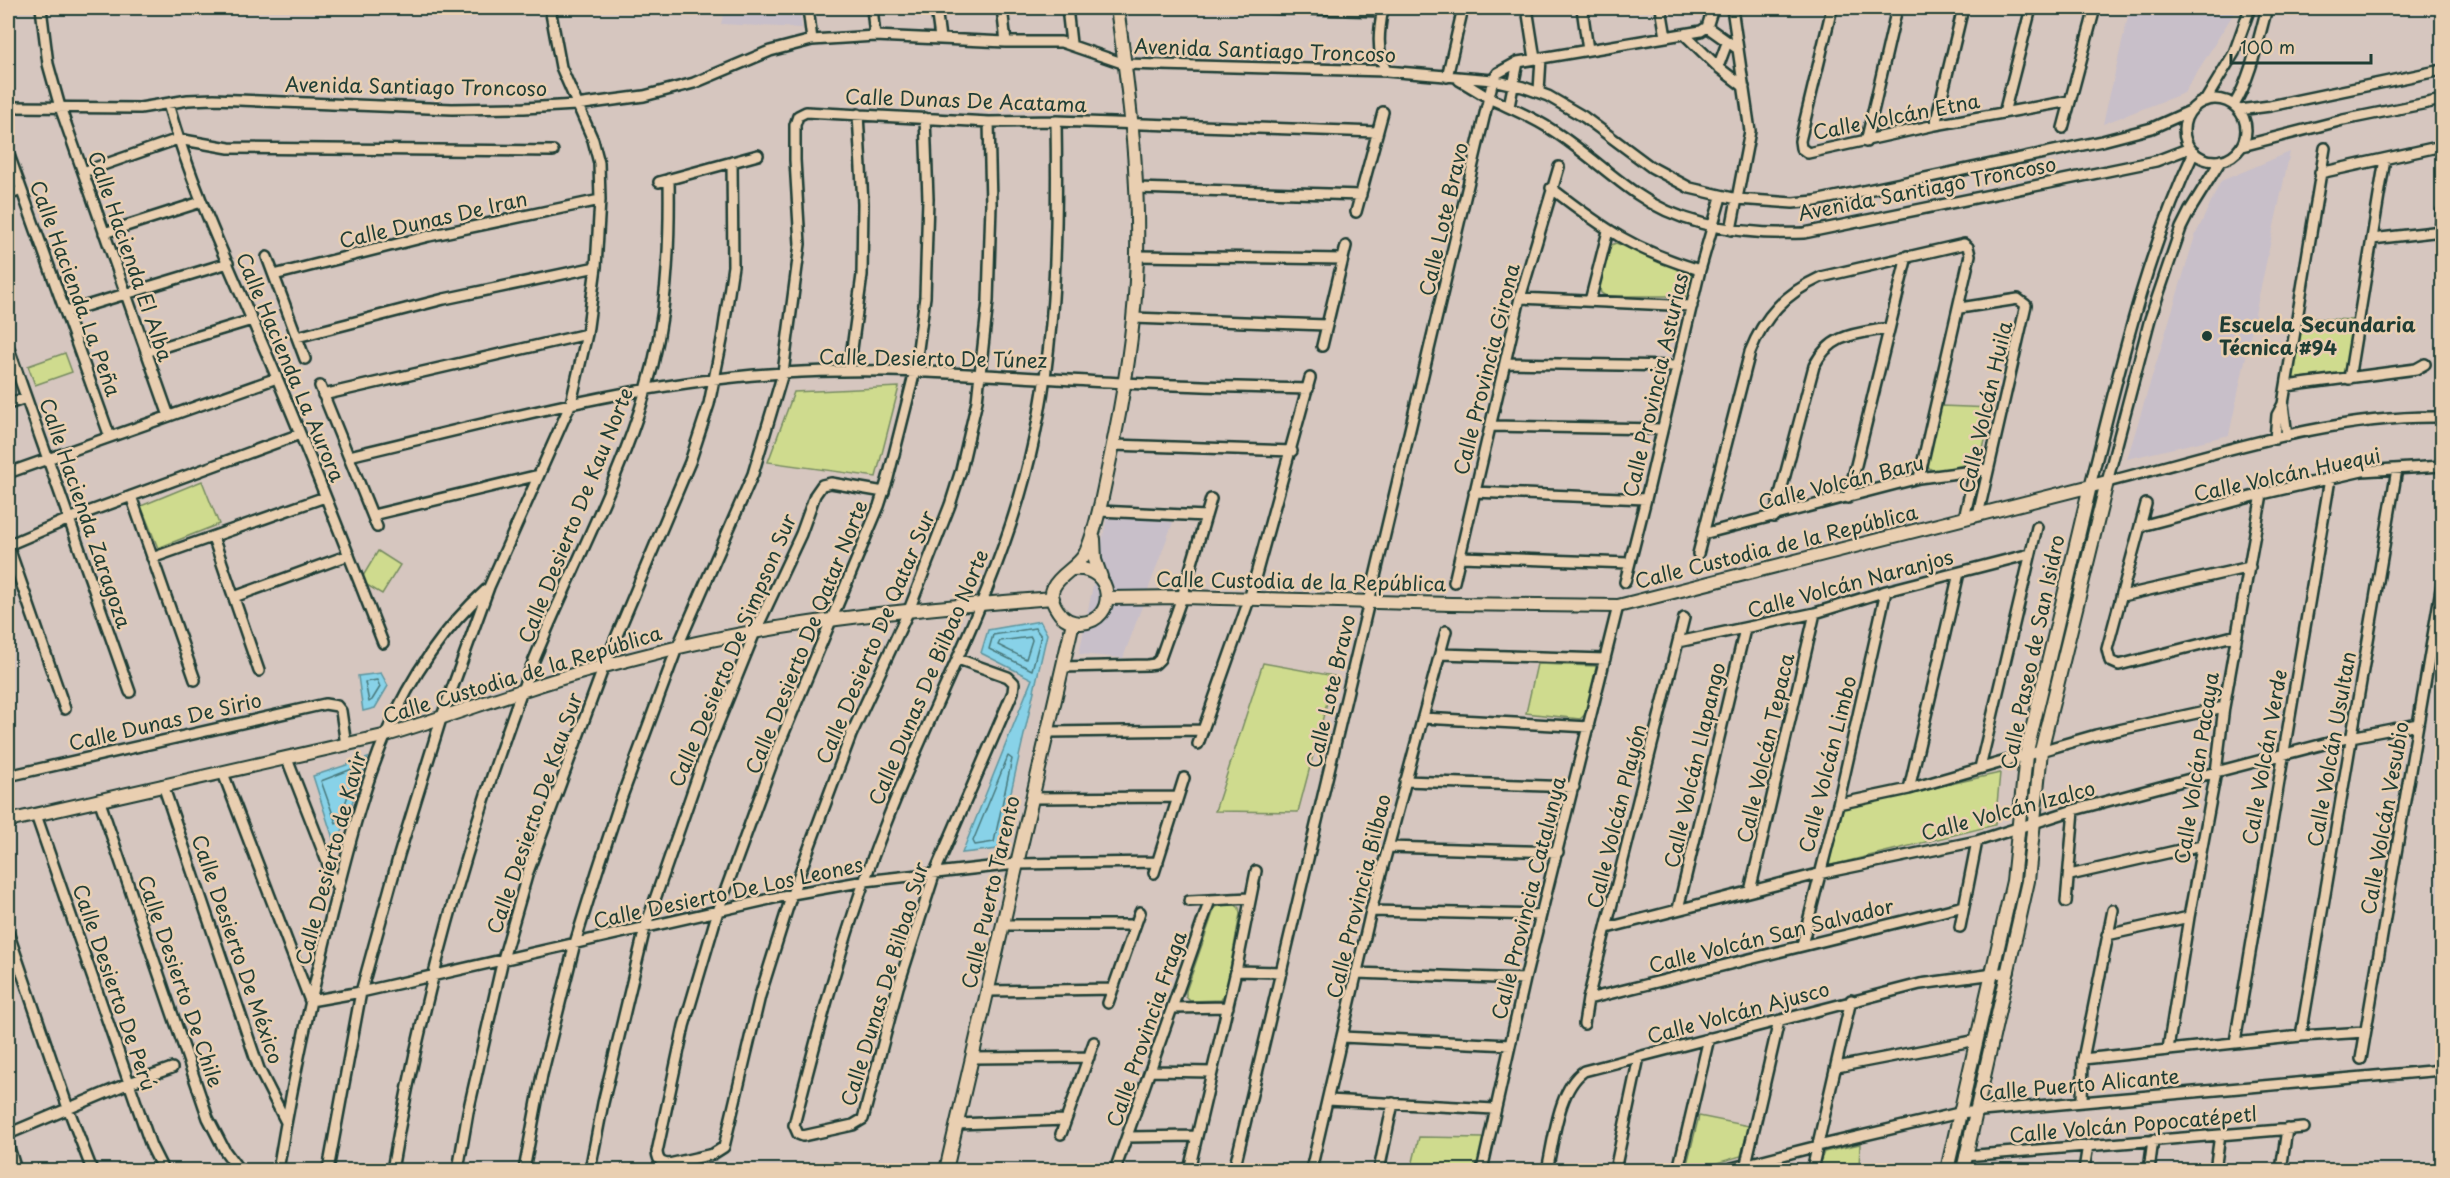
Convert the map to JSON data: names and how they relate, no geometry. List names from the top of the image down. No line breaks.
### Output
{"streets":{"main road":["Calle Custodia de la República","Calle Paseo de San Isidro","Calle Puerto Tarento"],"street":["Avenida Santiago Troncoso","Calle Dunas De Acatama","Calle Volcán Etna","Calle Dunas De Iran","Calle Lote Bravo","Calle Hacienda El Alba","Calle Hacienda La Peña","Calle Desierto De Túnez","Calle Hacienda La Aurora","Calle Provincia Girona","Calle Provincia Asturias","Calle Volcán Huila","Calle Volcán Huequi","Calle Volcán Baru","Calle Hacienda Zaragoza","Calle Desierto De Kau Norte","Calle Volcán Naranjos","Calle Desierto De Qatar Norte","Calle Desierto De Qatar Sur","Calle Desierto De Simpson Sur","Calle Dunas De Bilbao Norte","Calle Dunas De Sirio","Calle Volcán Tepaca","Calle Volcán Usultan","Calle Volcán Verde","Calle Volcán Limbo","Calle Volcán Llapango","Calle Volcán Pacaya","Calle Volcán Izalco","Calle Desierto De Kau Sur","Calle Volcán Playón","Calle Volcán Vesubio","Calle Desierto de Kavir","Calle Desierto De Los Leones","Calle Provincia Bilbao","Calle Provincia Catalunya","Calle Volcán San Salvador","Calle Desierto De México","Calle Desierto De Chile","Calle Dunas De Bilbao Sur","Calle Desierto De Perú","Calle Volcán Ajusco","Calle Provincia Fraga","Calle Puerto Alicante","Calle Volcán Popocatépetl"]},"crossings":[["Avenida Santiago Troncoso","Calle Lote Bravo"],["Avenida Santiago Troncoso","Calle Hacienda El Alba"],["Avenida Santiago Troncoso","Calle Hacienda La Aurora"],["Avenida Santiago Troncoso","Calle Provincia Asturias"],["Avenida Santiago Troncoso","Calle Paseo de San Isidro"],["Avenida Santiago Troncoso","Calle Desierto de Kavir"],["Calle Dunas De Acatama","Calle Desierto De Túnez"],["Calle Dunas De Acatama","Calle Desierto De Qatar Norte"],["Calle Dunas De Acatama","Calle Desierto De Qatar Sur"],["Calle Dunas De Acatama","Calle Dunas De Bilbao Norte"],["Calle Dunas De Iran","Calle Desierto de Kavir"],["Calle Lote Bravo","Calle Custodia de la República"],["Calle Desierto De Túnez","Calle Desierto De Kau Norte"],["Calle Desierto De Túnez","Calle Desierto De Qatar Norte"],["Calle Desierto De Túnez","Calle Desierto De Qatar Sur"],["Calle Desierto De Túnez","Calle Dunas De Bilbao Norte"],["Calle Desierto De Túnez","Calle Desierto De Kau Sur"],["Calle Desierto De Túnez","Calle Desierto de Kavir"],["Calle Volcán Huila","Calle Volcán Baru"],["Calle Volcán Huila","Calle Custodia de la República"],["Calle Volcán Huequi","Calle Volcán Usultan"],["Calle Volcán Huequi","Calle Volcán Verde"],["Calle Volcán Huequi","Calle Volcán Pacaya"],["Calle Desierto De Kau Norte","Calle Custodia de la República"],["Calle Desierto De Kau Norte","Calle Desierto De Los Leones"],["Calle Custodia de la República","Calle Desierto De Qatar Norte"],["Calle Custodia de la República","Calle Desierto De Qatar Sur"],["Calle Custodia de la República","Calle Desierto De Simpson Sur"],["Calle Custodia de la República","Calle Paseo de San Isidro"],["Calle Custodia de la República","Calle Dunas De Bilbao Norte"],["Calle Custodia de la República","Calle Dunas De Sirio"],["Calle Custodia de la República","Calle Desierto De Kau Sur"],["Calle Custodia de la República","Calle Desierto de Kavir"],["Calle Custodia de la República","Calle Puerto Tarento"],["Calle Custodia de la República","Calle Provincia Catalunya"],["Calle Custodia de la República","Calle Desierto De México"],["Calle Custodia de la República","Calle Desierto De Chile"],["Calle Custodia de la República","Calle Desierto De Perú"],["Calle Volcán Naranjos","Calle Volcán Tepaca"],["Calle Volcán Naranjos","Calle Volcán Limbo"],["Calle Volcán Naranjos","Calle Volcán Llapango"],["Calle Volcán Naranjos","Calle Volcán Playón"],["Calle Desierto De Qatar Norte","Calle Desierto De Qatar Sur"],["Calle Desierto De Qatar Norte","Calle Desierto De Simpson Sur"],["Calle Desierto De Qatar Norte","Calle Desierto De Los Leones"],["Calle Desierto De Qatar Sur","Calle Desierto De Los Leones"],["Calle Desierto De Simpson Sur","Calle Desierto De Los Leones"],["Calle Paseo de San Isidro","Calle Volcán Izalco"],["Calle Paseo de San Isidro","Calle Volcán Ajusco"],["Calle Paseo de San Isidro","Calle Puerto Alicante"],["Calle Paseo de San Isidro","Calle Volcán Popocatépetl"],["Calle Dunas De Bilbao Norte","Calle Desierto De Los Leones"],["Calle Dunas De Bilbao Norte","Calle Dunas De Bilbao Sur"],["Calle Volcán Tepaca","Calle Volcán Izalco"],["Calle Volcán Usultan","Calle Volcán Izalco"],["Calle Volcán Verde","Calle Volcán Izalco"],["Calle Volcán Limbo","Calle Volcán Izalco"],["Calle Volcán Limbo","Calle Volcán San Salvador"],["Calle Volcán Llapango","Calle Volcán Izalco"],["Calle Volcán Pacaya","Calle Volcán Izalco"],["Calle Volcán Izalco","Calle Volcán Playón"],["Calle Volcán Izalco","Calle Volcán Vesubio"],["Calle Desierto De Kau Sur","Calle Desierto De Los Leones"],["Calle Volcán Playón","Calle Volcán San Salvador"],["Calle Desierto de Kavir","Calle Desierto De Los Leones"],["Calle Desierto de Kavir","Calle Desierto De México"],["Calle Desierto De Los Leones","Calle Puerto Tarento"],["Calle Desierto De Los Leones","Calle Dunas De Bilbao Sur"]],"places":["Escuela Secundaria Técnica #94"],"scale_bar":"100 m"}
